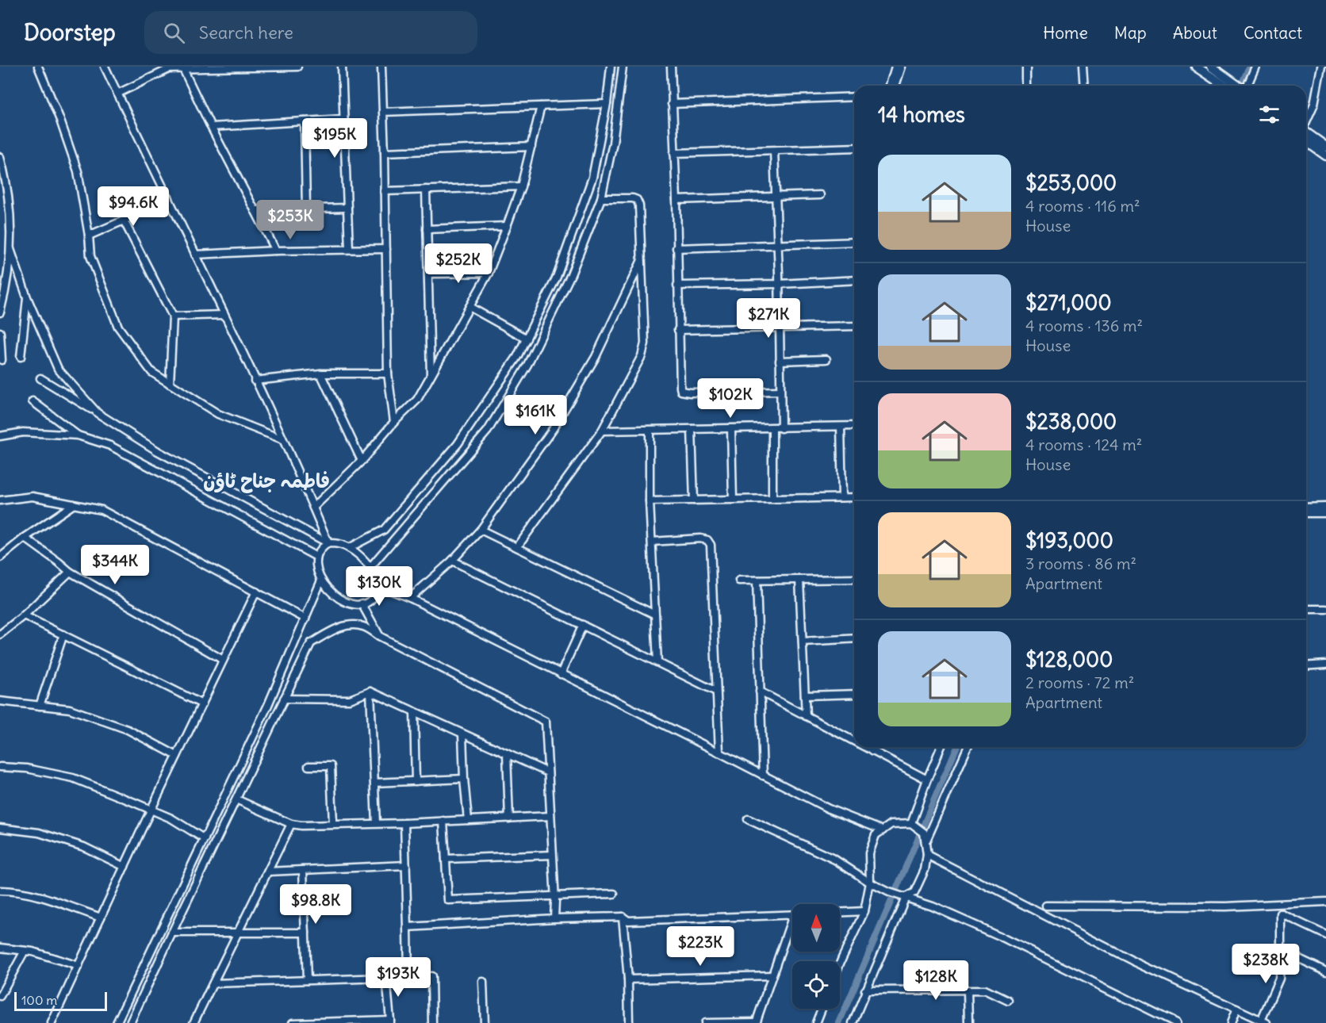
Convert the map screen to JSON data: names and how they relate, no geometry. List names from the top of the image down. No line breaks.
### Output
{"districts":["فاطمہ جناح ٹاؤن"],"scale_bar":"100 m","north":"top","page":{"header":"Doorstep","search":"Search here","nav":["Home","Map","About","Contact"],"heading":"14 homes","price":["$195K","$94.6K","$253K","$252K","$271K","$102K","$161K","$344K","$130K","$98.8K","$223K","$238K","$193K","$128K"],"list":[{"name":"$253,000","note":"4 rooms · 116 m² · House"},{"name":"$271,000","note":"4 rooms · 136 m² · House"},{"name":"$238,000","note":"4 rooms · 124 m² · House"},{"name":"$193,000","note":"3 rooms · 86 m² · Apartment"},{"name":"$128,000","note":"2 rooms · 72 m² · Apartment"}],"scale":"100 m"}}
